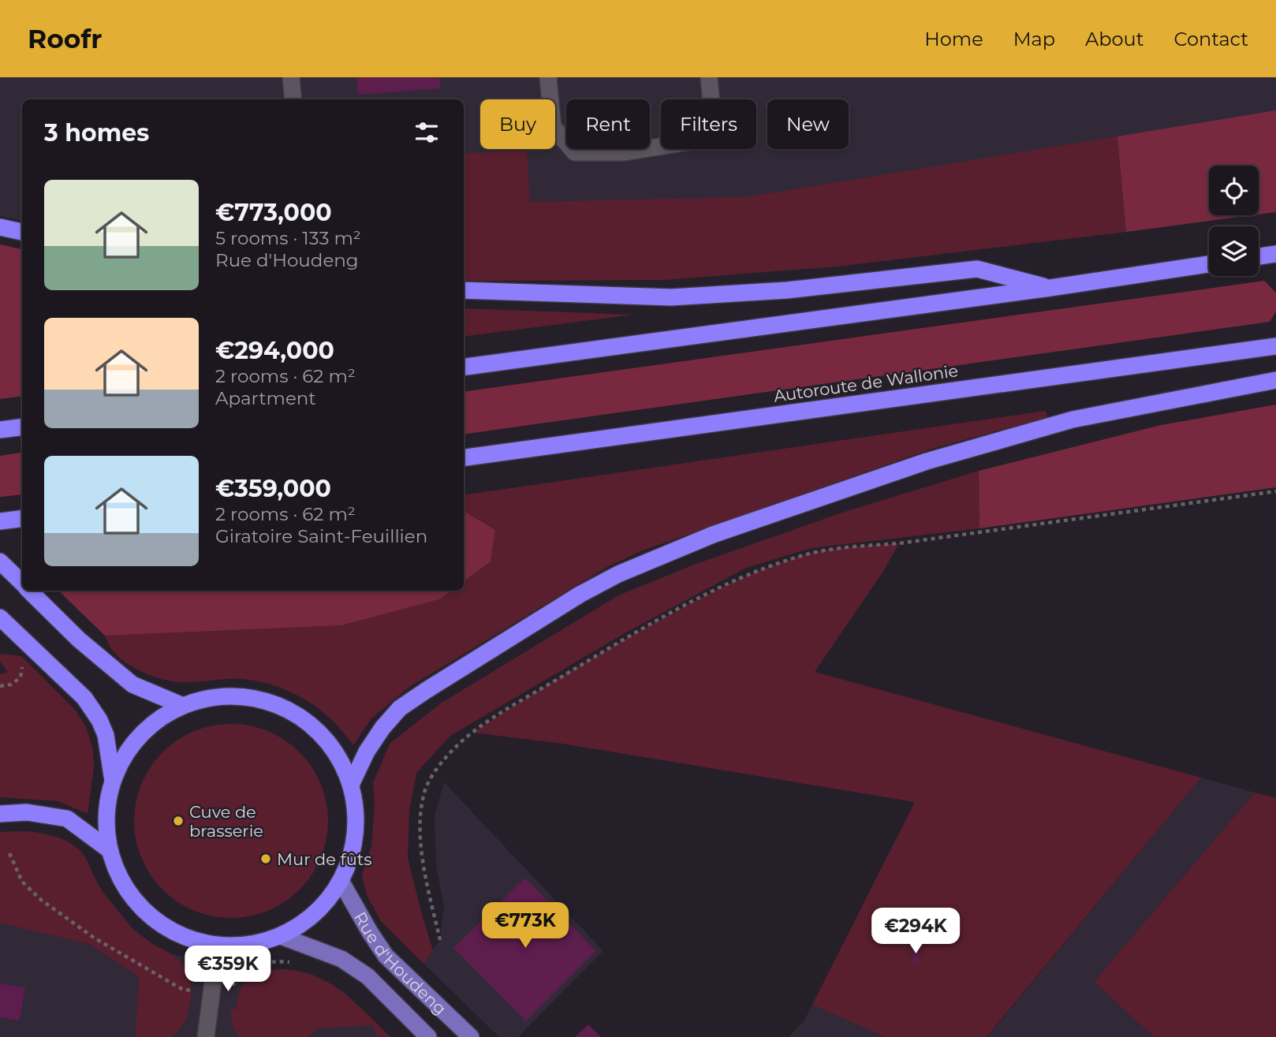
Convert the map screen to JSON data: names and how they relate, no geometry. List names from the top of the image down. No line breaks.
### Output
{"streets":{"highway":["Autoroute de Wallonie"],"main road":["Rue d'Houdeng"]},"places":["Cuve de brasserie","Mur de fûts"],"page":{"header":"Roofr","nav":["Home","Map","About","Contact"],"chip":["Buy","Rent","Filters","New"],"heading":"3 homes","list":[{"name":"€773,000","note":"5 rooms · 133 m² · Rue d'Houdeng"},{"name":"€294,000","note":"2 rooms · 62 m² · Apartment"},{"name":"€359,000","note":"2 rooms · 62 m² · Giratoire Saint-Feuillien"}],"price":["€773K","€294K","€359K"]}}
